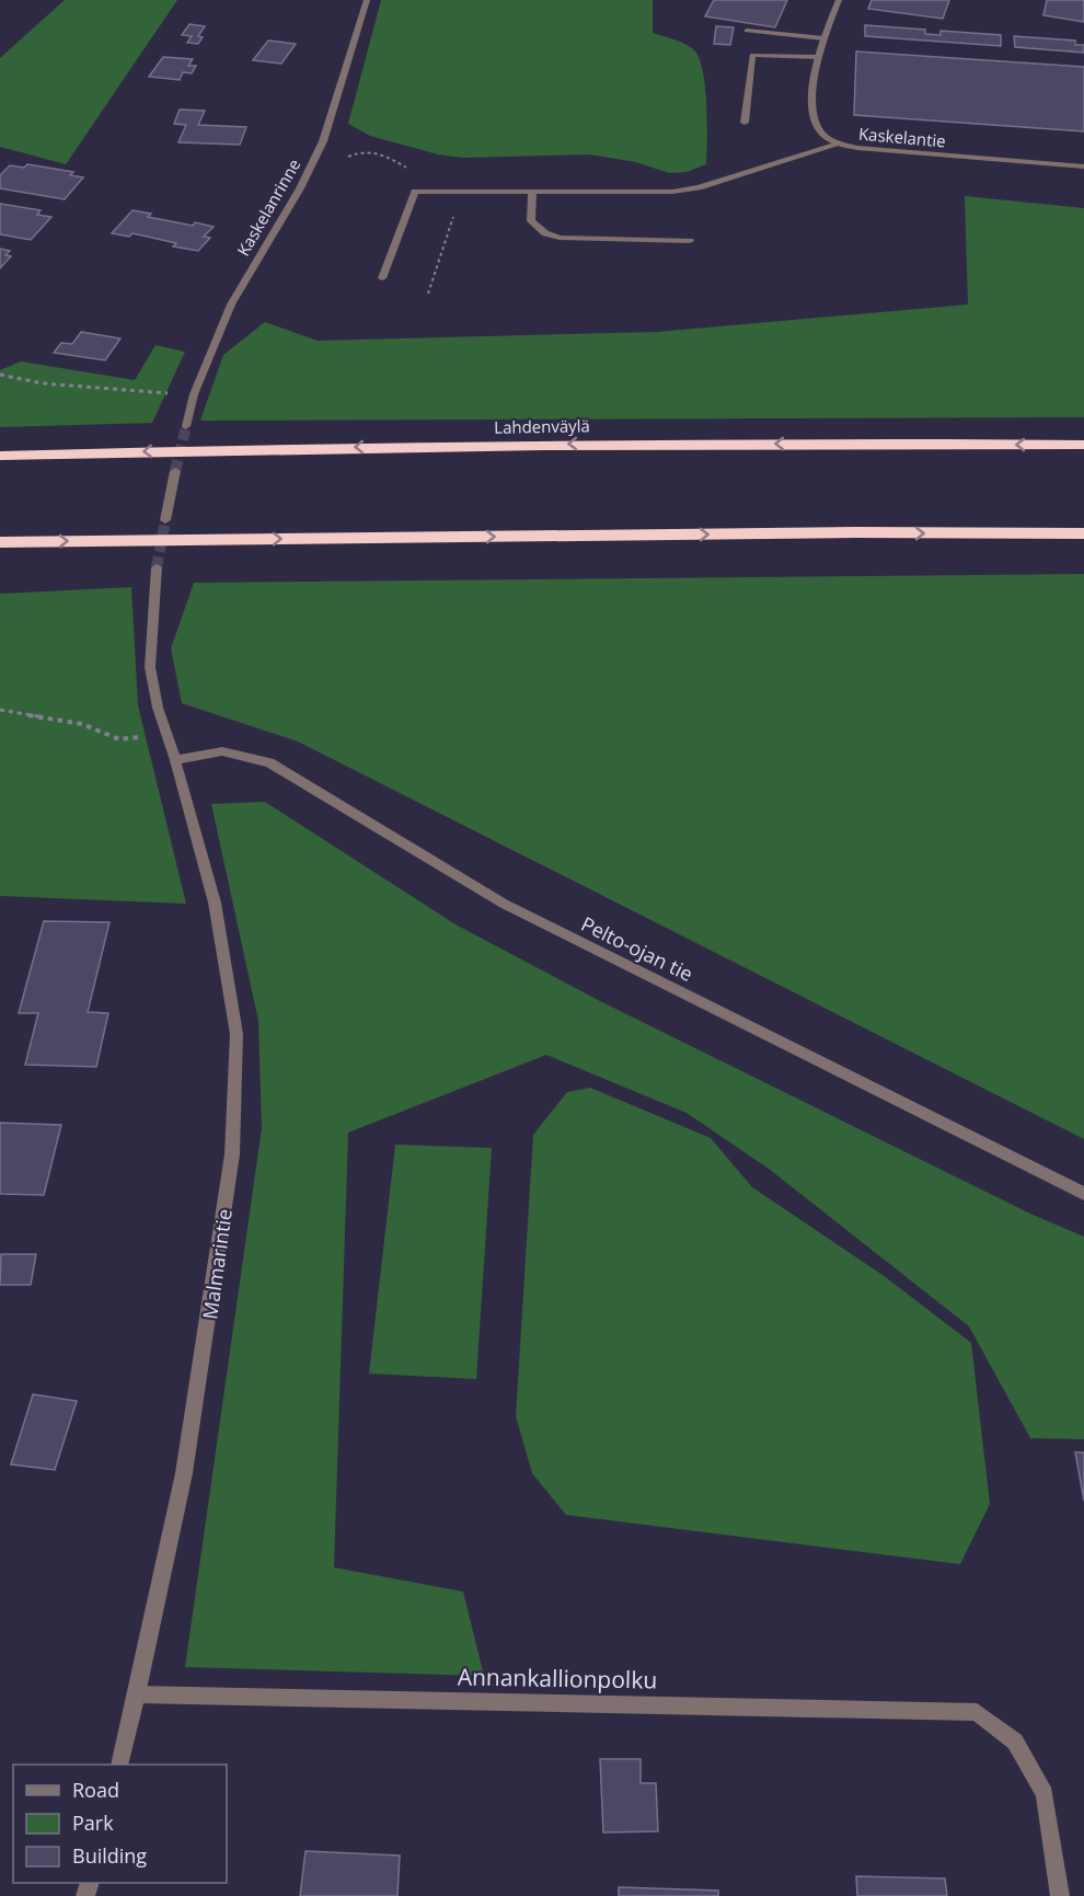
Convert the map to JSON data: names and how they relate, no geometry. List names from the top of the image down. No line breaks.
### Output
{"streets":{"highway":["Lahdenväylä"],"street":["Kaskelantie","Kaskelanrinne","Pelto-ojan tie","Malmarintie","Annankallionpolku"]},"crossings":[["Pelto-ojan tie","Malmarintie"],["Malmarintie","Annankallionpolku"]],"legend":["Road","Park","Building"]}
